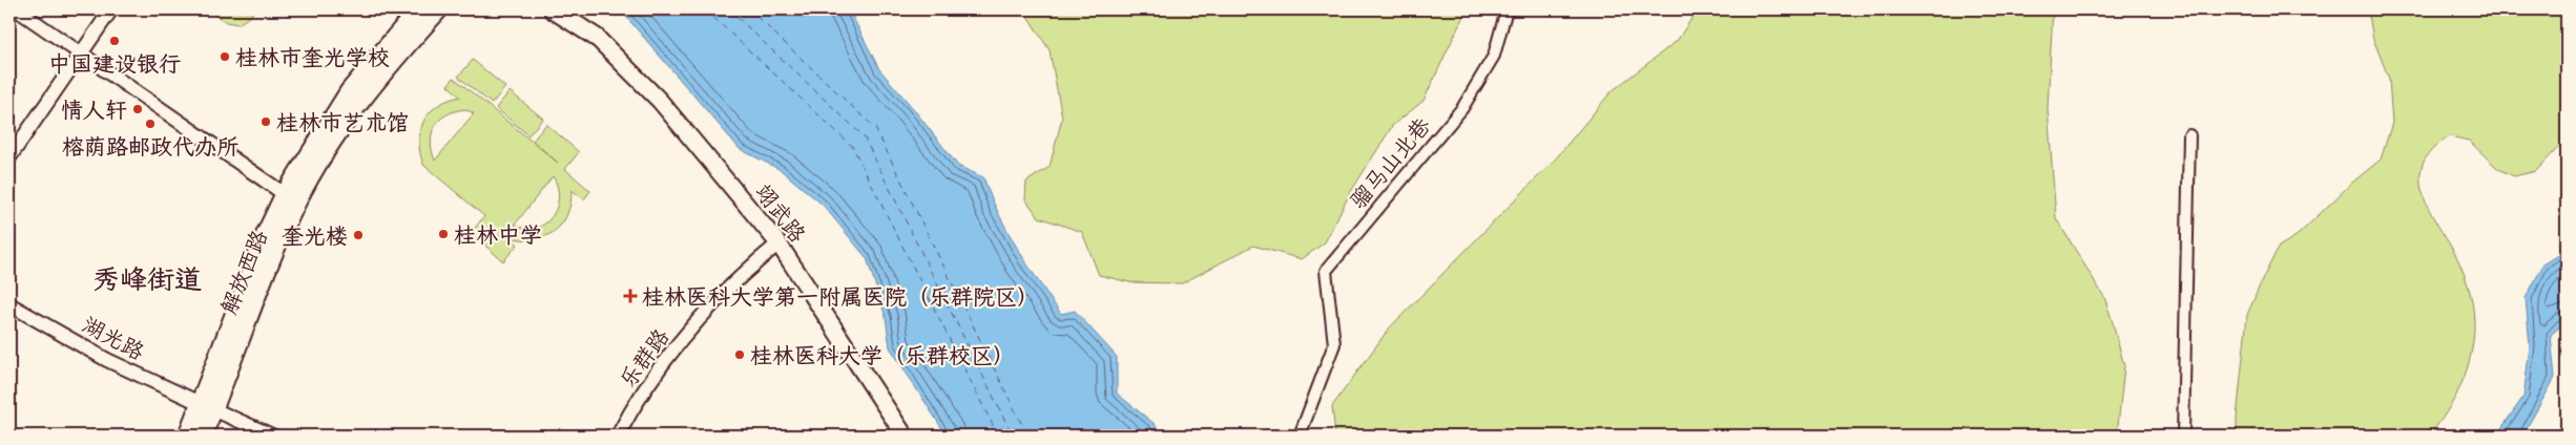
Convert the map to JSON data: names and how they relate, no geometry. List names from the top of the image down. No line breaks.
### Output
{"streets":{"main road":["翊武路","解放西路"],"street":["骝马山北巷","湖光路","乐群路"]},"crossings":[["翊武路","乐群路"],["解放西路","湖光路"]],"districts":["秀峰街道"],"places":{"other":["中国建设银行","桂林市奎光学校","情人轩","桂林市艺术馆","榕荫路邮政代办所","桂林中学","奎光楼","桂林医科大学（乐群校区）"],"health":["桂林医科大学第一附属医院（乐群院区）"]}}
